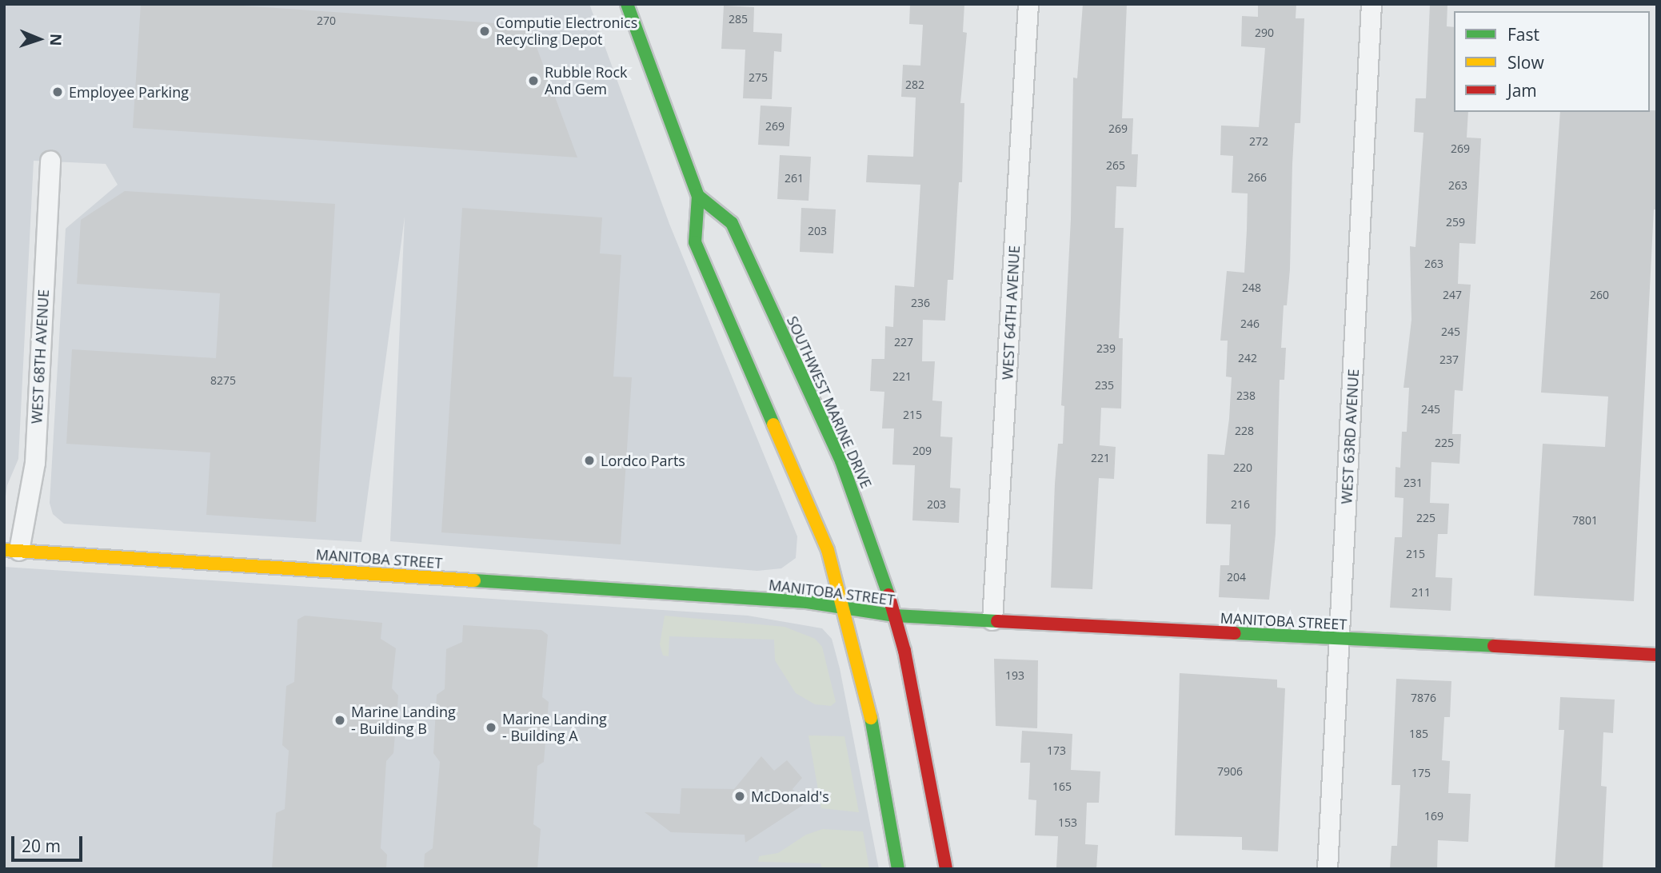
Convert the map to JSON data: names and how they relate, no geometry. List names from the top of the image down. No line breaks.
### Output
{"streets":{"main road":["SOUTHWEST MARINE DRIVE","MANITOBA STREET"],"street":["WEST 64TH AVENUE","WEST 68TH AVENUE","WEST 63RD AVENUE"]},"crossings":[["WEST 64TH AVENUE","MANITOBA STREET"],["WEST 68TH AVENUE","MANITOBA STREET"],["SOUTHWEST MARINE DRIVE","MANITOBA STREET"],["WEST 63RD AVENUE","MANITOBA STREET"]],"places":["Computie Electronics Recycling Depot","Rubble Rock And Gem","Employee Parking","Lordco Parts","Marine Landing - Building B","Marine Landing - Building A","McDonald's"],"house_numbers":["285","270","290","275","282","269","269","272","269","265","266","261","263","259","203","263","248","247","260","236","246","245","227","239","242","237","221","8275","235","238","245","215","228","225","209","221","220","231","203","216","225","7801","215","204","211","193","7876","185","173","7906","175","165","169","153"],"legend":["Fast","Slow","Jam"],"scale_bar":"20 m","north":"right"}
